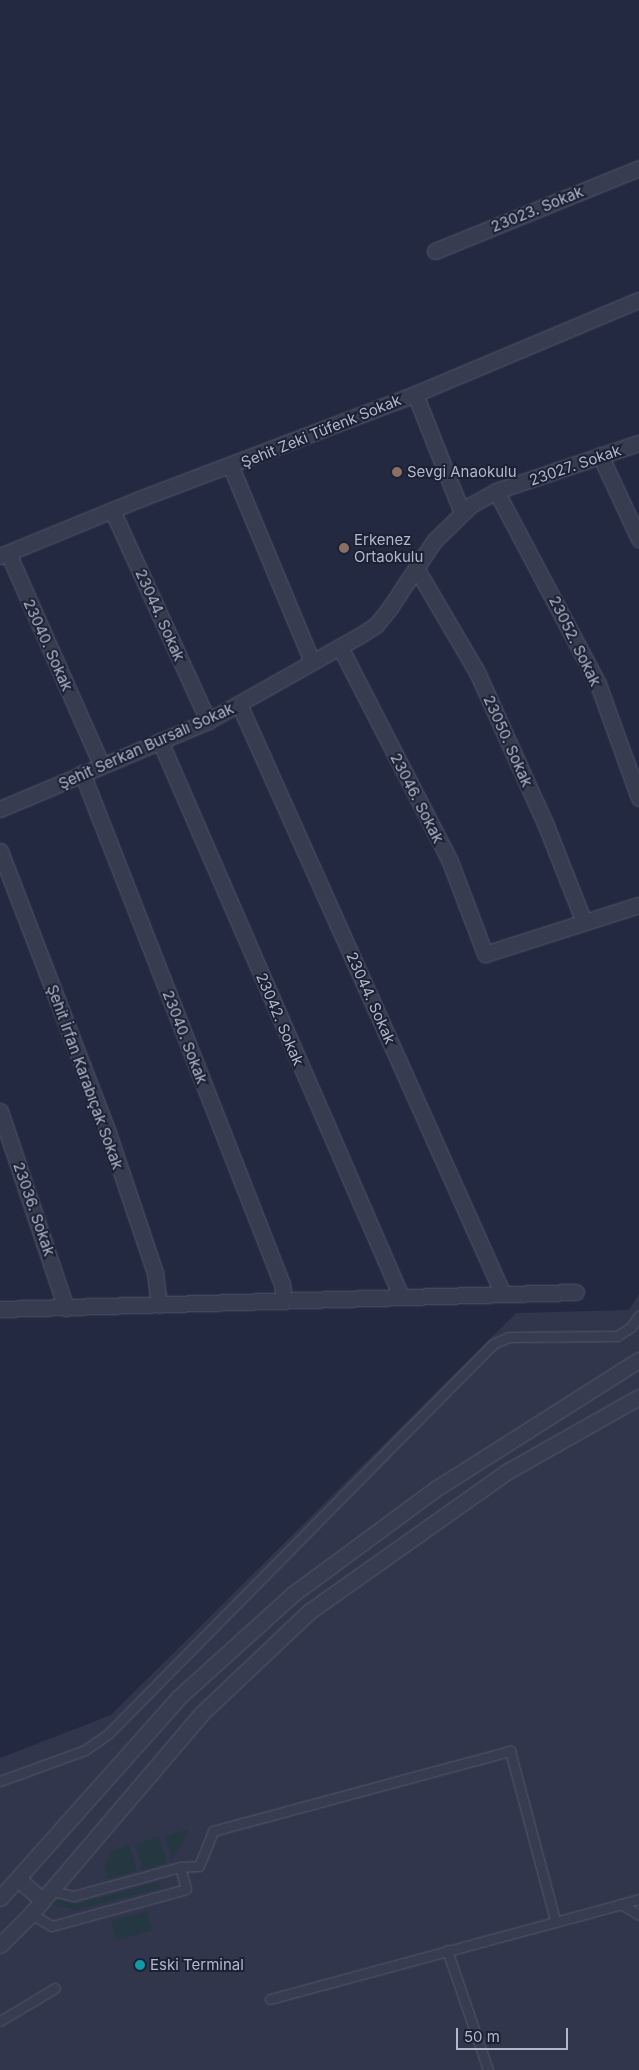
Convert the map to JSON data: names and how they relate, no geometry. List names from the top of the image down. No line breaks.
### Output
{"streets":{"street":["23023. Sokak","Şehit Zeki Tüfenk Sokak","23027. Sokak","23044. Sokak","23052. Sokak","23040. Sokak","23050. Sokak","Şehit Serkan Bursalı Sokak","23046. Sokak","23042. Sokak","Şehit İrfan Karabıçak Sokak","23036. Sokak"]},"crossings":[["Şehit Zeki Tüfenk Sokak","23044. Sokak"],["Şehit Zeki Tüfenk Sokak","23040. Sokak"],["23027. Sokak","23052. Sokak"],["23027. Sokak","23050. Sokak"],["23027. Sokak","Şehit Serkan Bursalı Sokak"],["23027. Sokak","23046. Sokak"],["23044. Sokak","Şehit Serkan Bursalı Sokak"],["23040. Sokak","Şehit Serkan Bursalı Sokak"],["23050. Sokak","23046. Sokak"],["Şehit Serkan Bursalı Sokak","23046. Sokak"],["Şehit Serkan Bursalı Sokak","23042. Sokak"]],"places":["Sevgi Anaokulu","Erkenez Ortaokulu","Eski Terminal"],"scale_bar":"50 m"}
